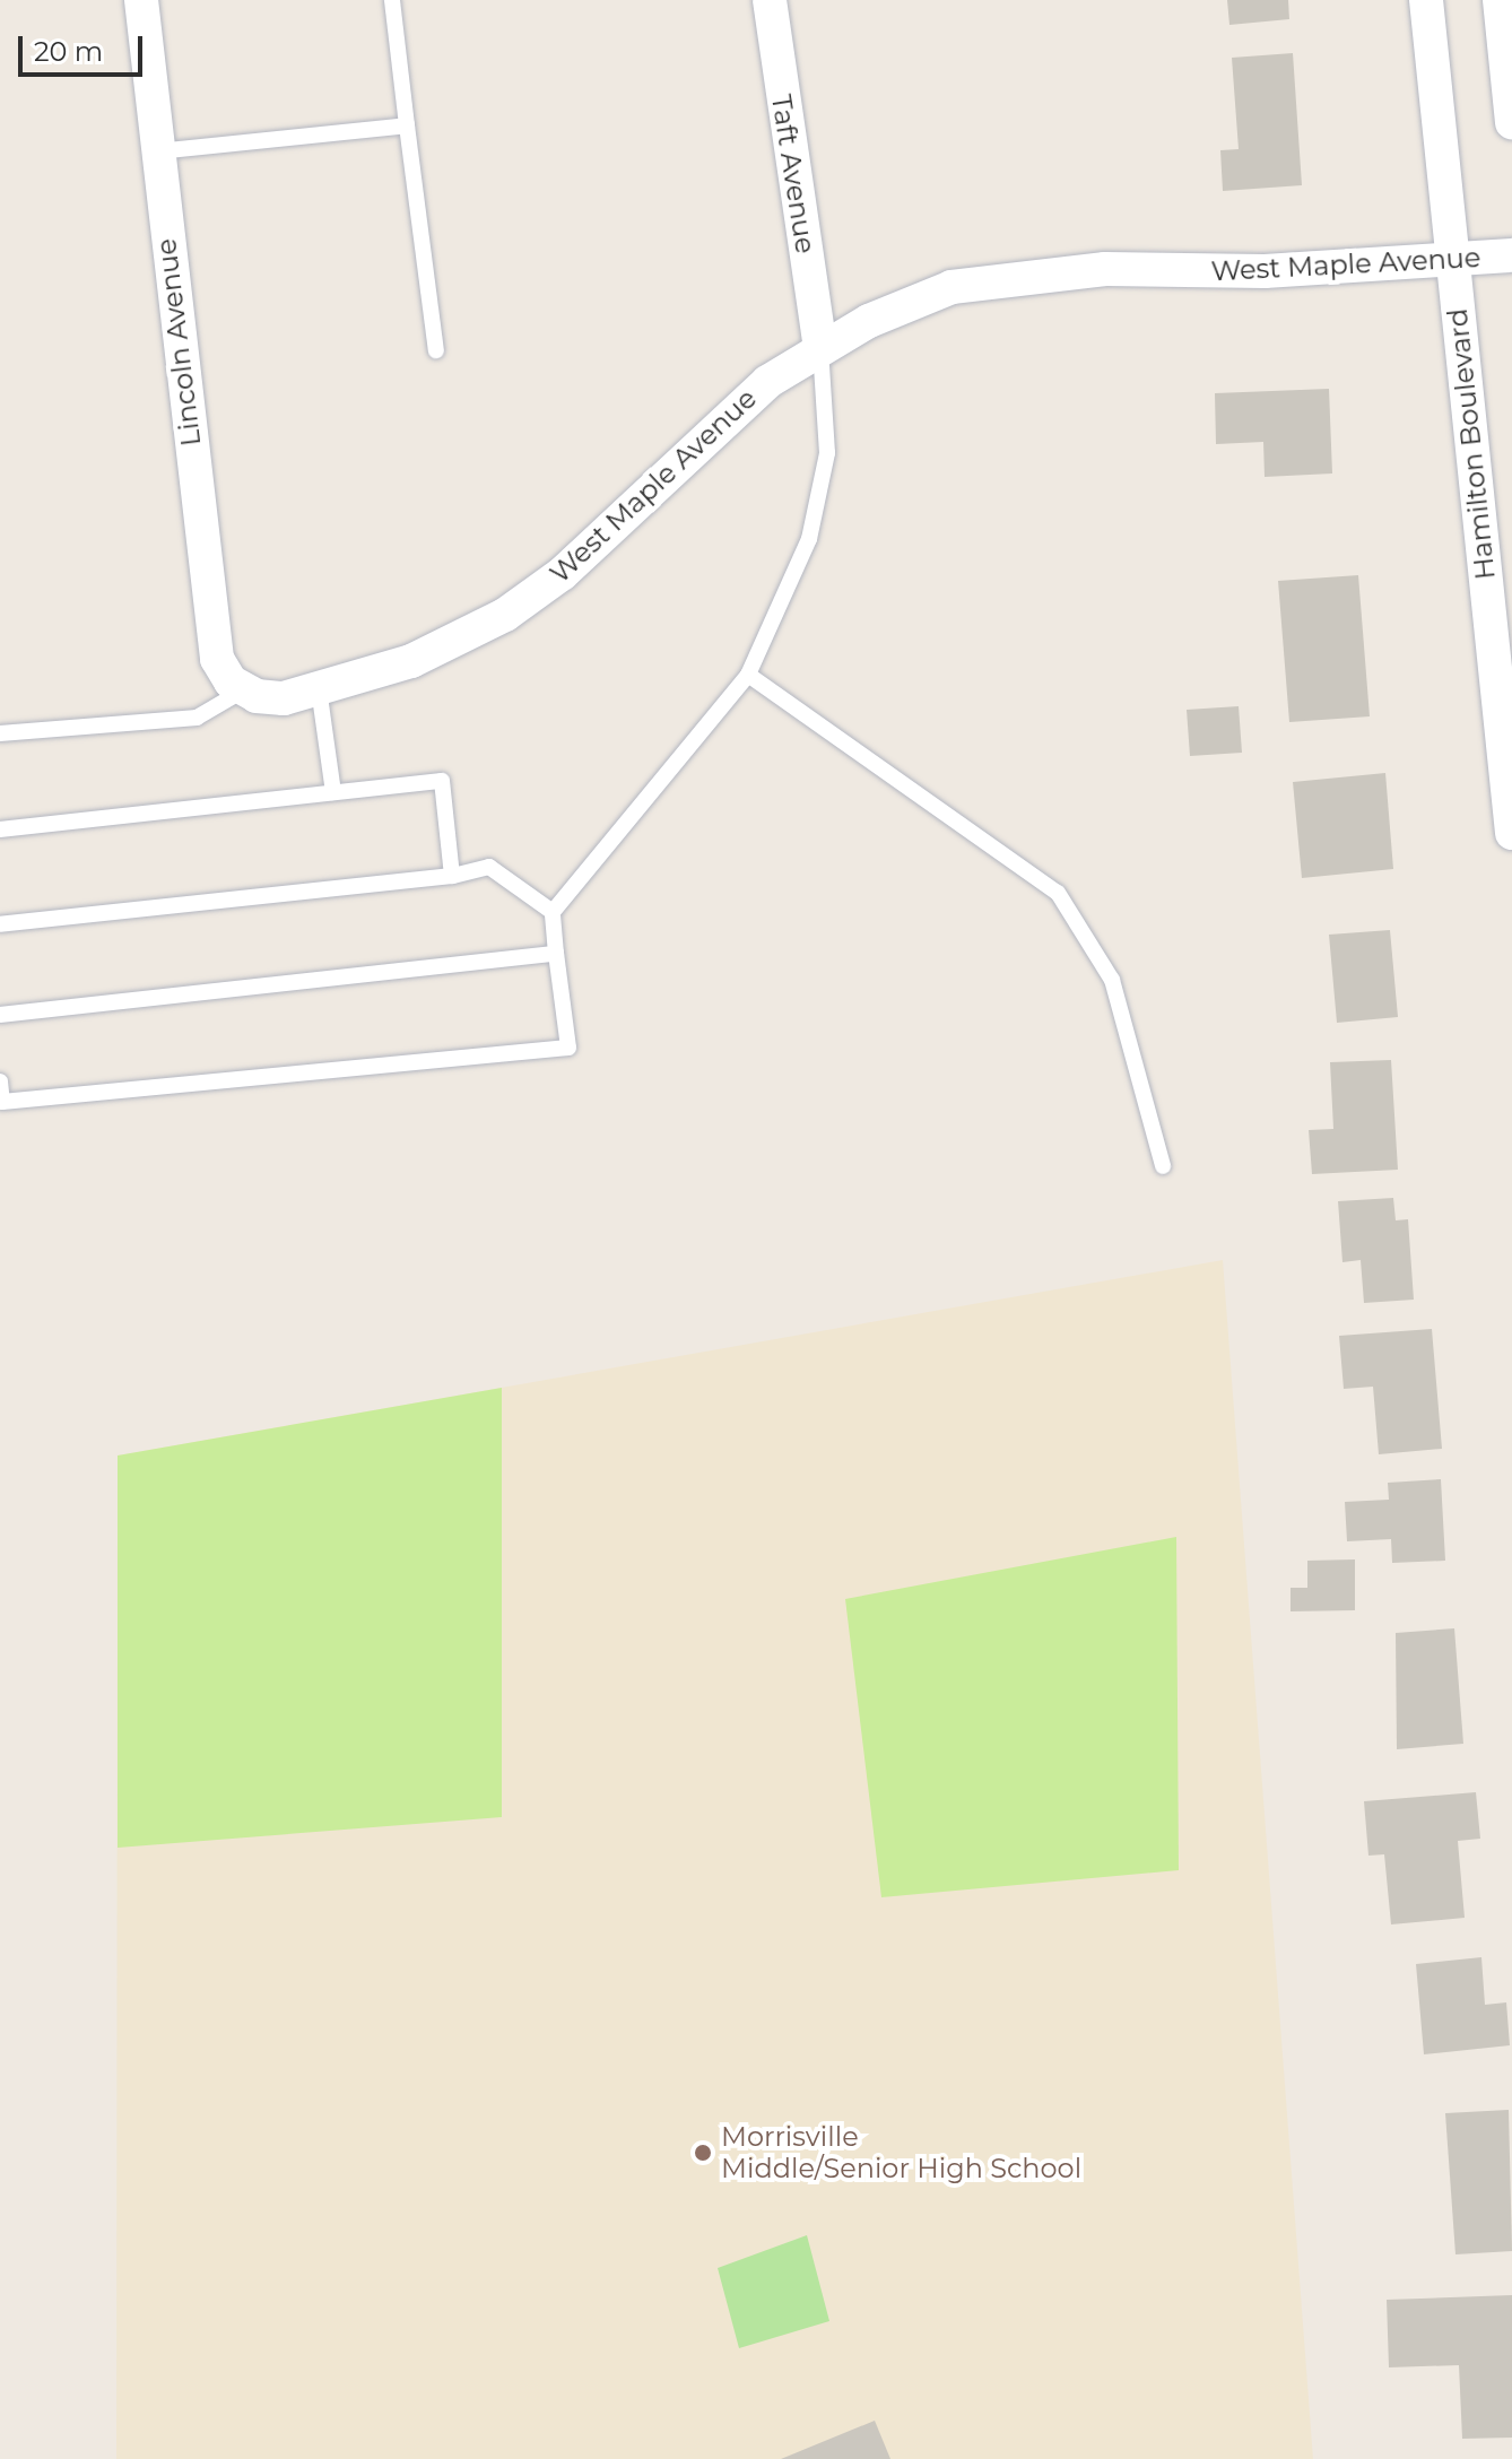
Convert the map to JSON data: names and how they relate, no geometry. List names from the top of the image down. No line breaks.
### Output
{"streets":{"street":["Taft Avenue","West Maple Avenue","Lincoln Avenue","Hamilton Boulevard"]},"crossings":[["Taft Avenue","West Maple Avenue"],["West Maple Avenue","Lincoln Avenue"],["West Maple Avenue","Hamilton Boulevard"]],"places":["Morrisville Middle/Senior High School"],"scale_bar":"20 m"}
